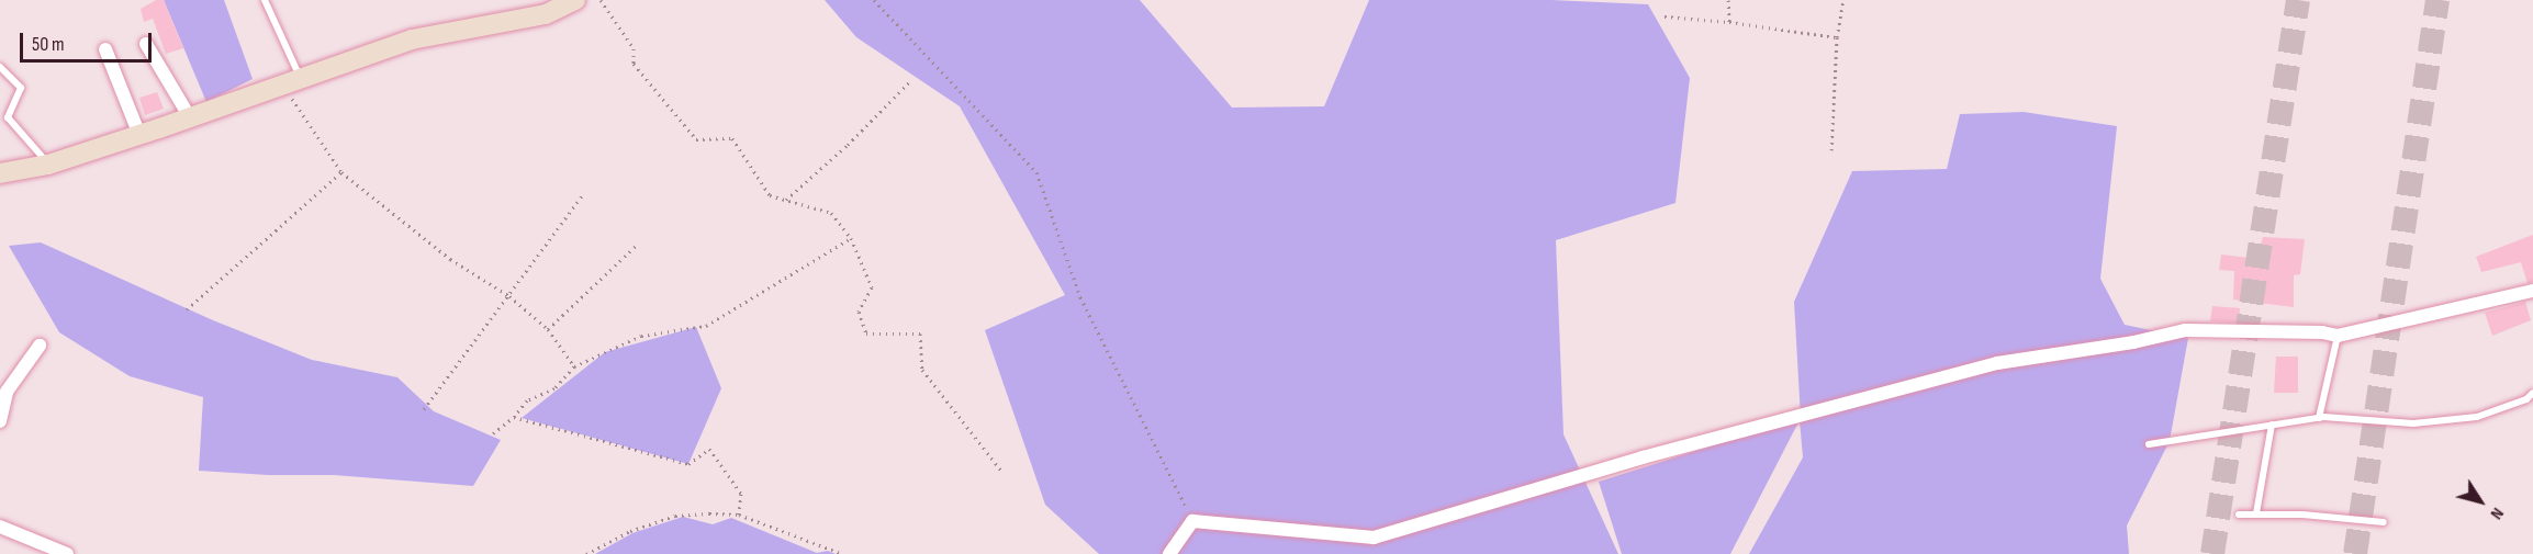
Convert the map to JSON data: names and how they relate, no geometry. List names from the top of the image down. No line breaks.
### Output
{"scale_bar":"50 m","north":"bottom right"}
